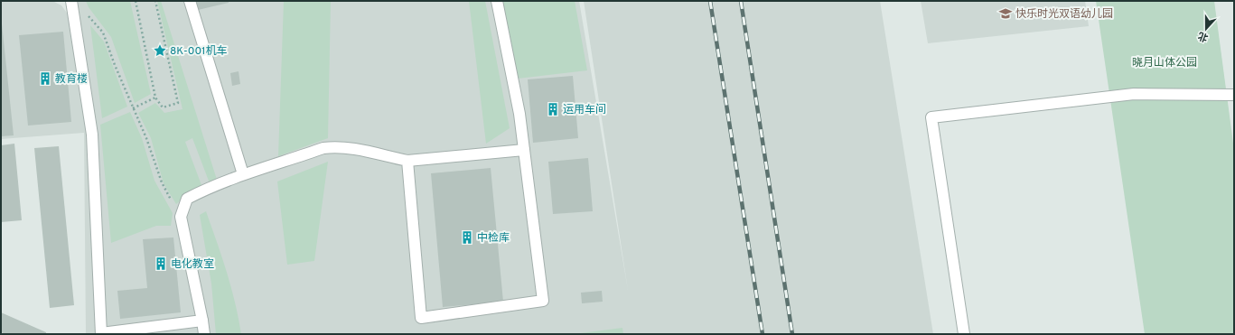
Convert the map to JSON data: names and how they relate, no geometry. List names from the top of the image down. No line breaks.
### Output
{"parks":["晓月山体公园"],"places":{"school or university":["快乐时光双语幼儿园"],"place":["8K-001机车"],"building":["教育楼","运用车间","中检库","电化教室"]},"north":"bottom"}
